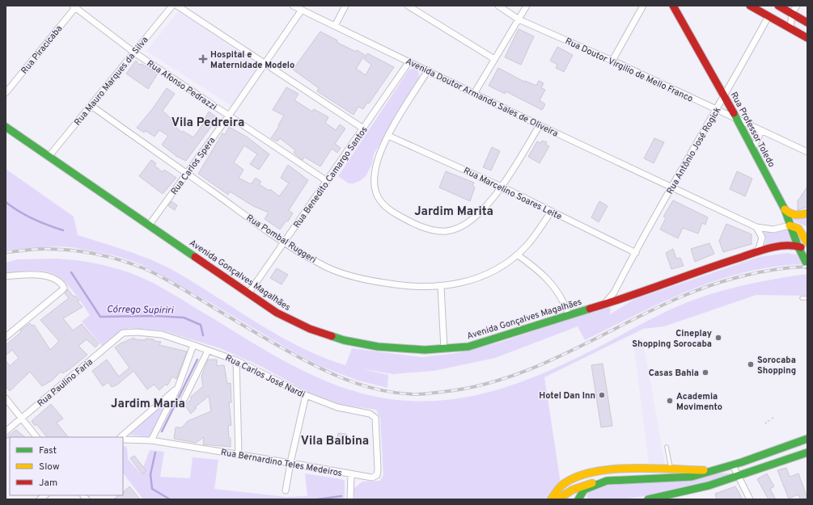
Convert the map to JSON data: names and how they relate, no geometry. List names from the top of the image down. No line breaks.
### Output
{"streets":{"street":["Rua Piracicaba","Rua Doutor Virgilio de Mello Franco","Rua Mauro Marques da Silva","Rua Afonso Pedrazzi","Avenida Doutor Armando Sales de Oliveira","Rua Professor Toledo","Rua Antônio José Rogick","Rua Carlos Spera","Rua Benedito Camargo Santos","Rua Marcelino Soares Leite","Rua Pombal Ruggeri","Avenida Gonçalves Magalhães","Rua Carlos José Nardi","Rua Paulino Faria","Rua Bernardino Teles Medeiros"]},"crossings":[["Rua Piracicaba","Rua Afonso Pedrazzi"],["Rua Doutor Virgilio de Mello Franco","Rua Professor Toledo"],["Rua Doutor Virgilio de Mello Franco","Rua Antônio José Rogick"],["Rua Mauro Marques da Silva","Rua Afonso Pedrazzi"],["Rua Mauro Marques da Silva","Rua Pombal Ruggeri"],["Rua Mauro Marques da Silva","Avenida Gonçalves Magalhães"],["Rua Afonso Pedrazzi","Rua Carlos Spera"],["Rua Afonso Pedrazzi","Rua Benedito Camargo Santos"],["Avenida Doutor Armando Sales de Oliveira","Rua Professor Toledo"],["Avenida Doutor Armando Sales de Oliveira","Rua Antônio José Rogick"],["Avenida Doutor Armando Sales de Oliveira","Rua Carlos Spera"],["Avenida Doutor Armando Sales de Oliveira","Rua Benedito Camargo Santos"],["Rua Professor Toledo","Rua Antônio José Rogick"],["Rua Professor Toledo","Avenida Gonçalves Magalhães"],["Rua Antônio José Rogick","Rua Marcelino Soares Leite"],["Rua Antônio José Rogick","Avenida Gonçalves Magalhães"],["Rua Carlos Spera","Rua Pombal Ruggeri"],["Rua Carlos Spera","Avenida Gonçalves Magalhães"],["Rua Benedito Camargo Santos","Rua Pombal Ruggeri"],["Rua Benedito Camargo Santos","Avenida Gonçalves Magalhães"],["Rua Marcelino Soares Leite","Rua Pombal Ruggeri"],["Rua Carlos José Nardi","Rua Paulino Faria"],["Rua Carlos José Nardi","Rua Bernardino Teles Medeiros"]],"districts":["Vila Pedreira","Jardim Marita","Jardim Maria","Vila Balbina"],"water":["Córrego Supiriri"],"places":{"health":["Hospital e Maternidade Modelo"],"other":["Cineplay Shopping Sorocaba","Sorocaba Shopping","Casas Bahia","Hotel Dan Inn","Academia Movimento"]},"legend":["Fast","Slow","Jam"]}
